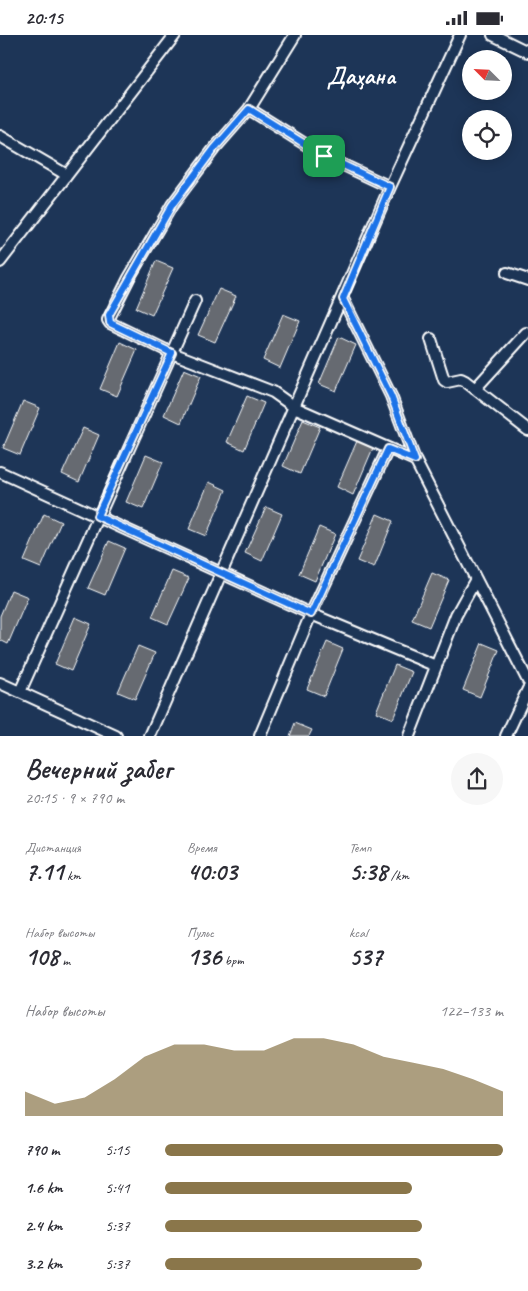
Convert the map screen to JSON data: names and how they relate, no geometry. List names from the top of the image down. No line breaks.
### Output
{"districts":["Даҳана"],"north":"top left","page":{"status":"20:15","heading":["Вечерний забег","20:15 · 9 × 790 m"],"stats":[["Дистанция","7.11 km"],["Время","40:03"],["Темп","5:38 /km"],["Набор высоты","108 m"],["Пульс","136 bpm"],["kcal","537"]],"chart":["Набор высоты","122–133 m"],"list":[{"name":"790 m","note":"5:15"},{"name":"1.6 km","note":"5:41"},{"name":"2.4 km","note":"5:37"},{"name":"3.2 km","note":"5:37"}]}}
